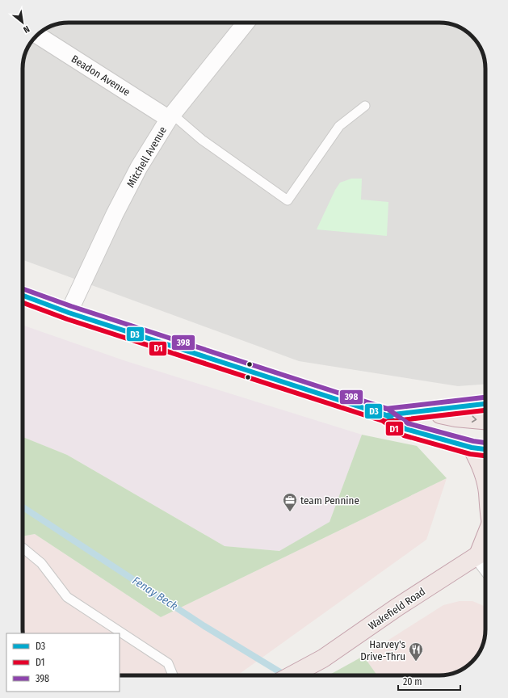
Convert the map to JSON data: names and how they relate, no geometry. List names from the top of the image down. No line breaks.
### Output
{"streets":{"highway":["Wakefield Road"],"street":["Beadon Avenue","Mitchell Avenue"]},"crossings":[["Beadon Avenue","Mitchell Avenue"]],"water":["Fenay Beck"],"places":{"office":["team Pennine"],"restaurant":["Harvey's Drive-Thru"]},"lines":["transit line 398","transit line D3","transit line D1"],"legend":["D3","D1","398"],"scale_bar":"20 m","north":"bottom right"}
